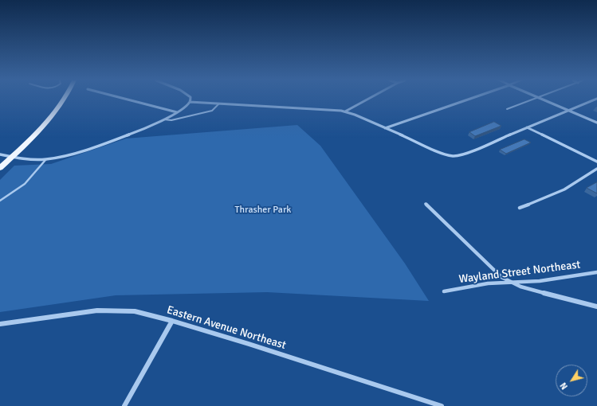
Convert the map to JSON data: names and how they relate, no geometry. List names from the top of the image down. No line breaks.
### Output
{"streets":{"street":["Wayland Street Northeast","Eastern Avenue Northeast"]},"parks":["Thrasher Park"],"north":"bottom left"}
